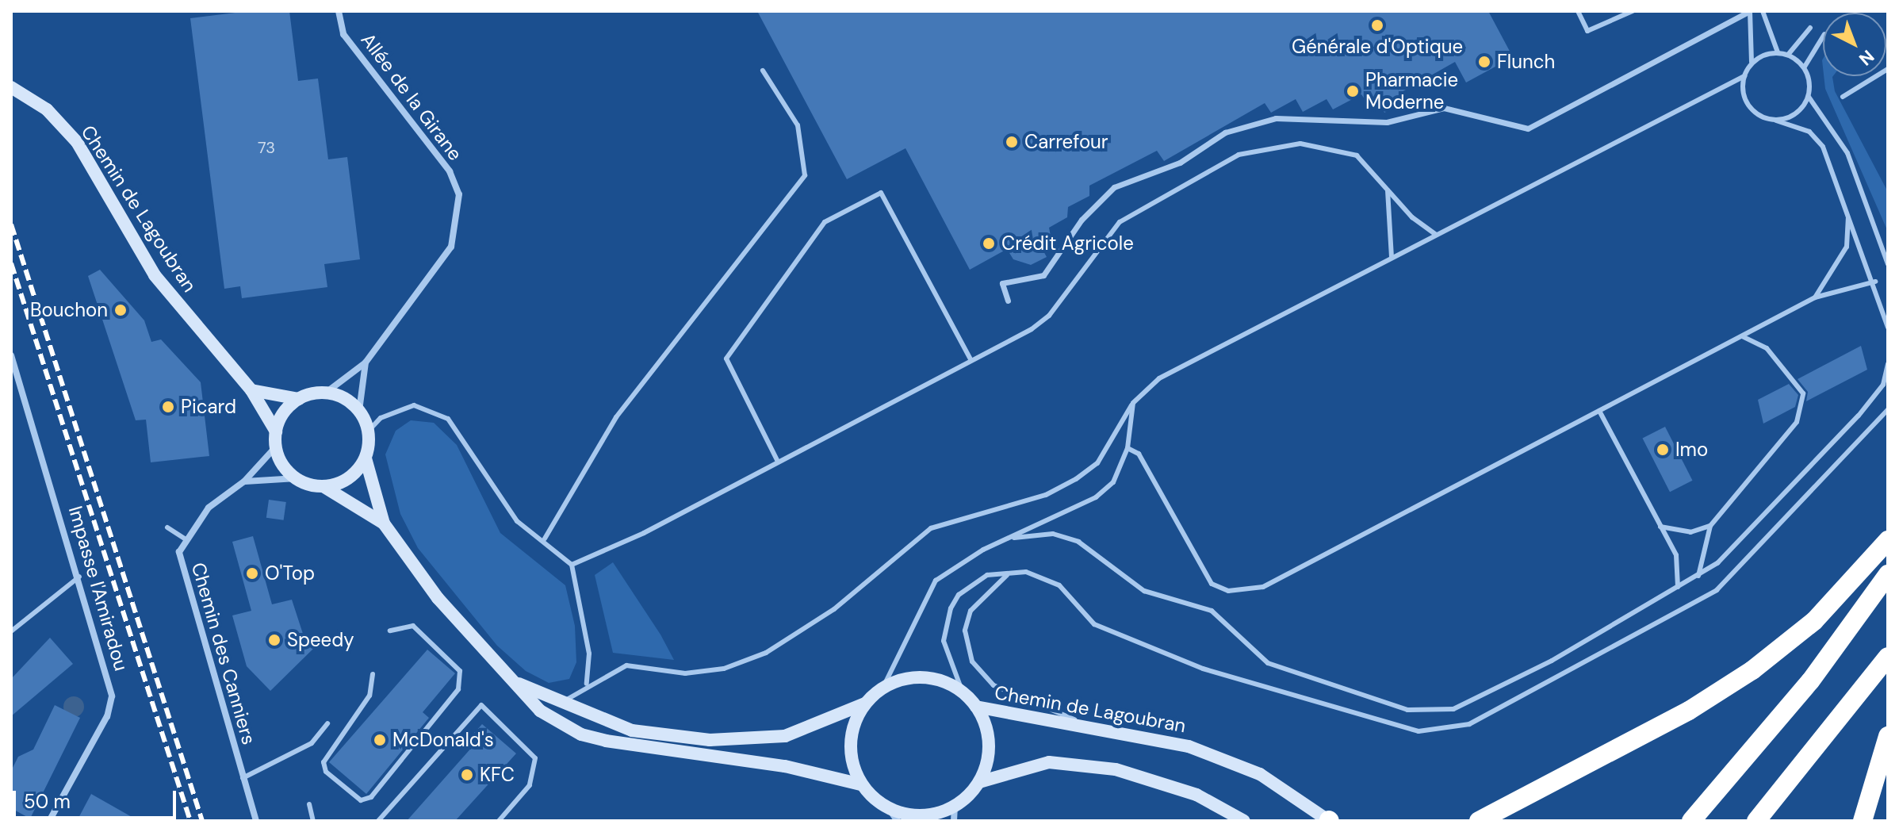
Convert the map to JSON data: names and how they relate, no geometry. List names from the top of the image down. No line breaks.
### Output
{"streets":{"main road":["Chemin de Lagoubran"],"street":["Allée de la Girane","Impasse l'Amiradou","Chemin des Canniers"]},"crossings":[["Allée de la Girane","Chemin de Lagoubran"],["Allée de la Girane","Chemin des Canniers"],["Chemin de Lagoubran","Chemin des Canniers"]],"places":["Générale d'Optique","Flunch","Pharmacie Moderne","Carrefour","Crédit Agricole","Bouchon","Picard","Imo","O'Top","Speedy","McDonald's","KFC"],"house_numbers":["73"],"scale_bar":"50 m","north":"bottom right"}
